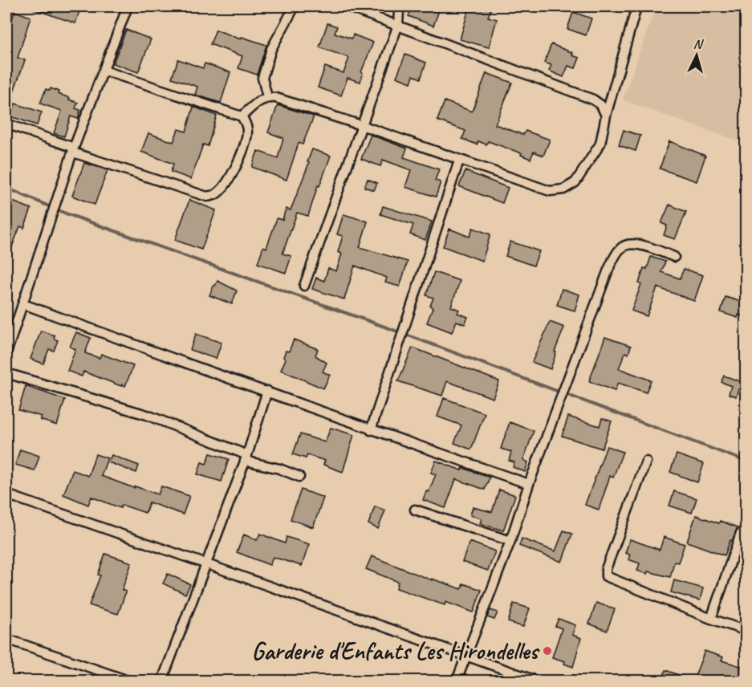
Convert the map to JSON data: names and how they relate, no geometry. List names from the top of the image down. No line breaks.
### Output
{"places":["Garderie d'Enfants Les Hirondelles"],"north":"top"}
